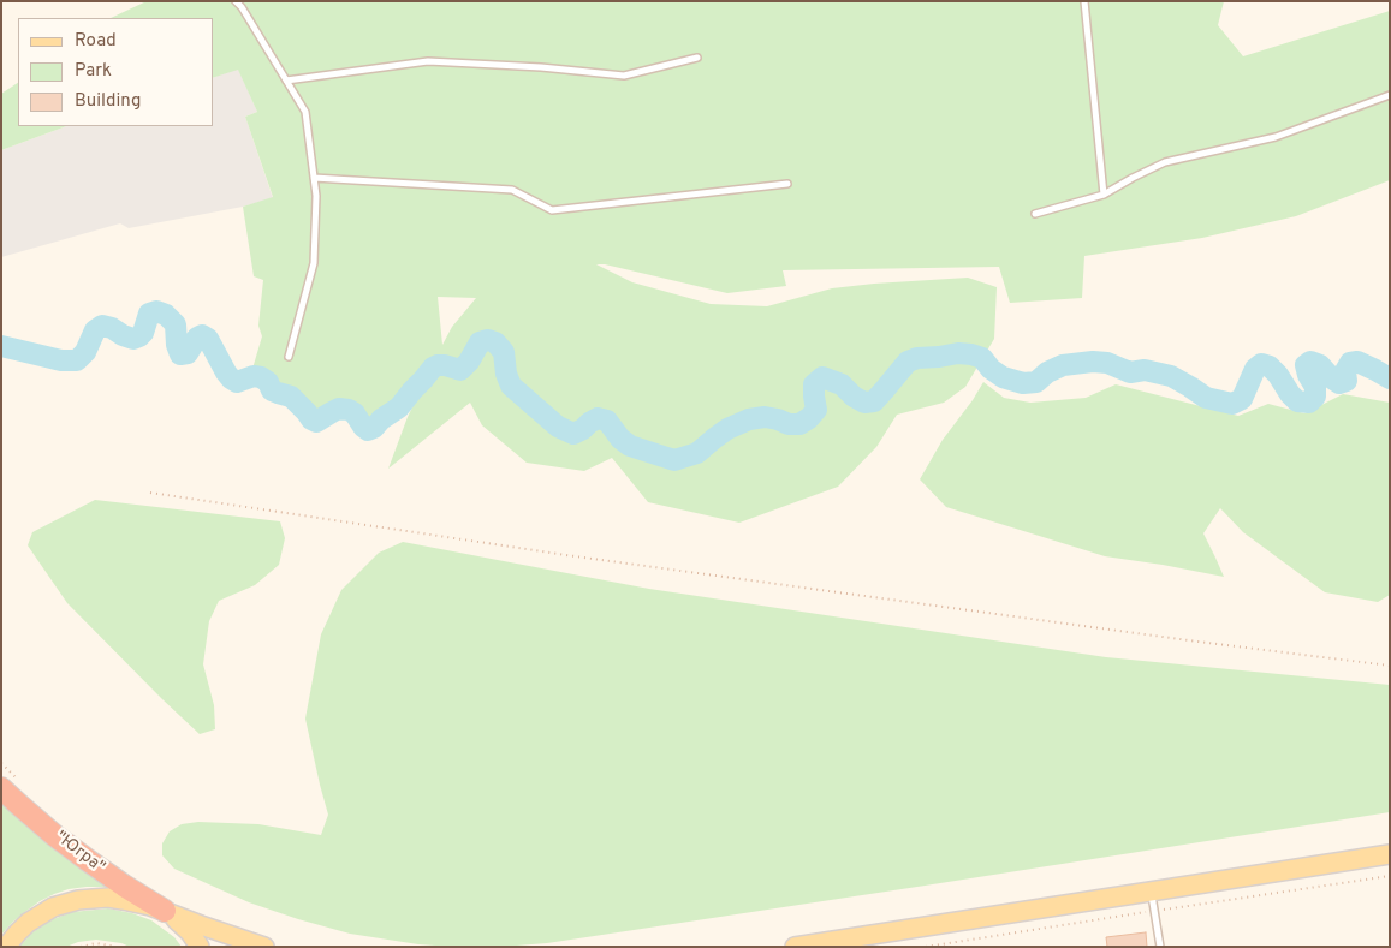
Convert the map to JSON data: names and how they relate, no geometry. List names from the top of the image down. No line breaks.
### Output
{"streets":{"highway":["\"Югра\""]},"legend":["Road","Park","Building"]}
